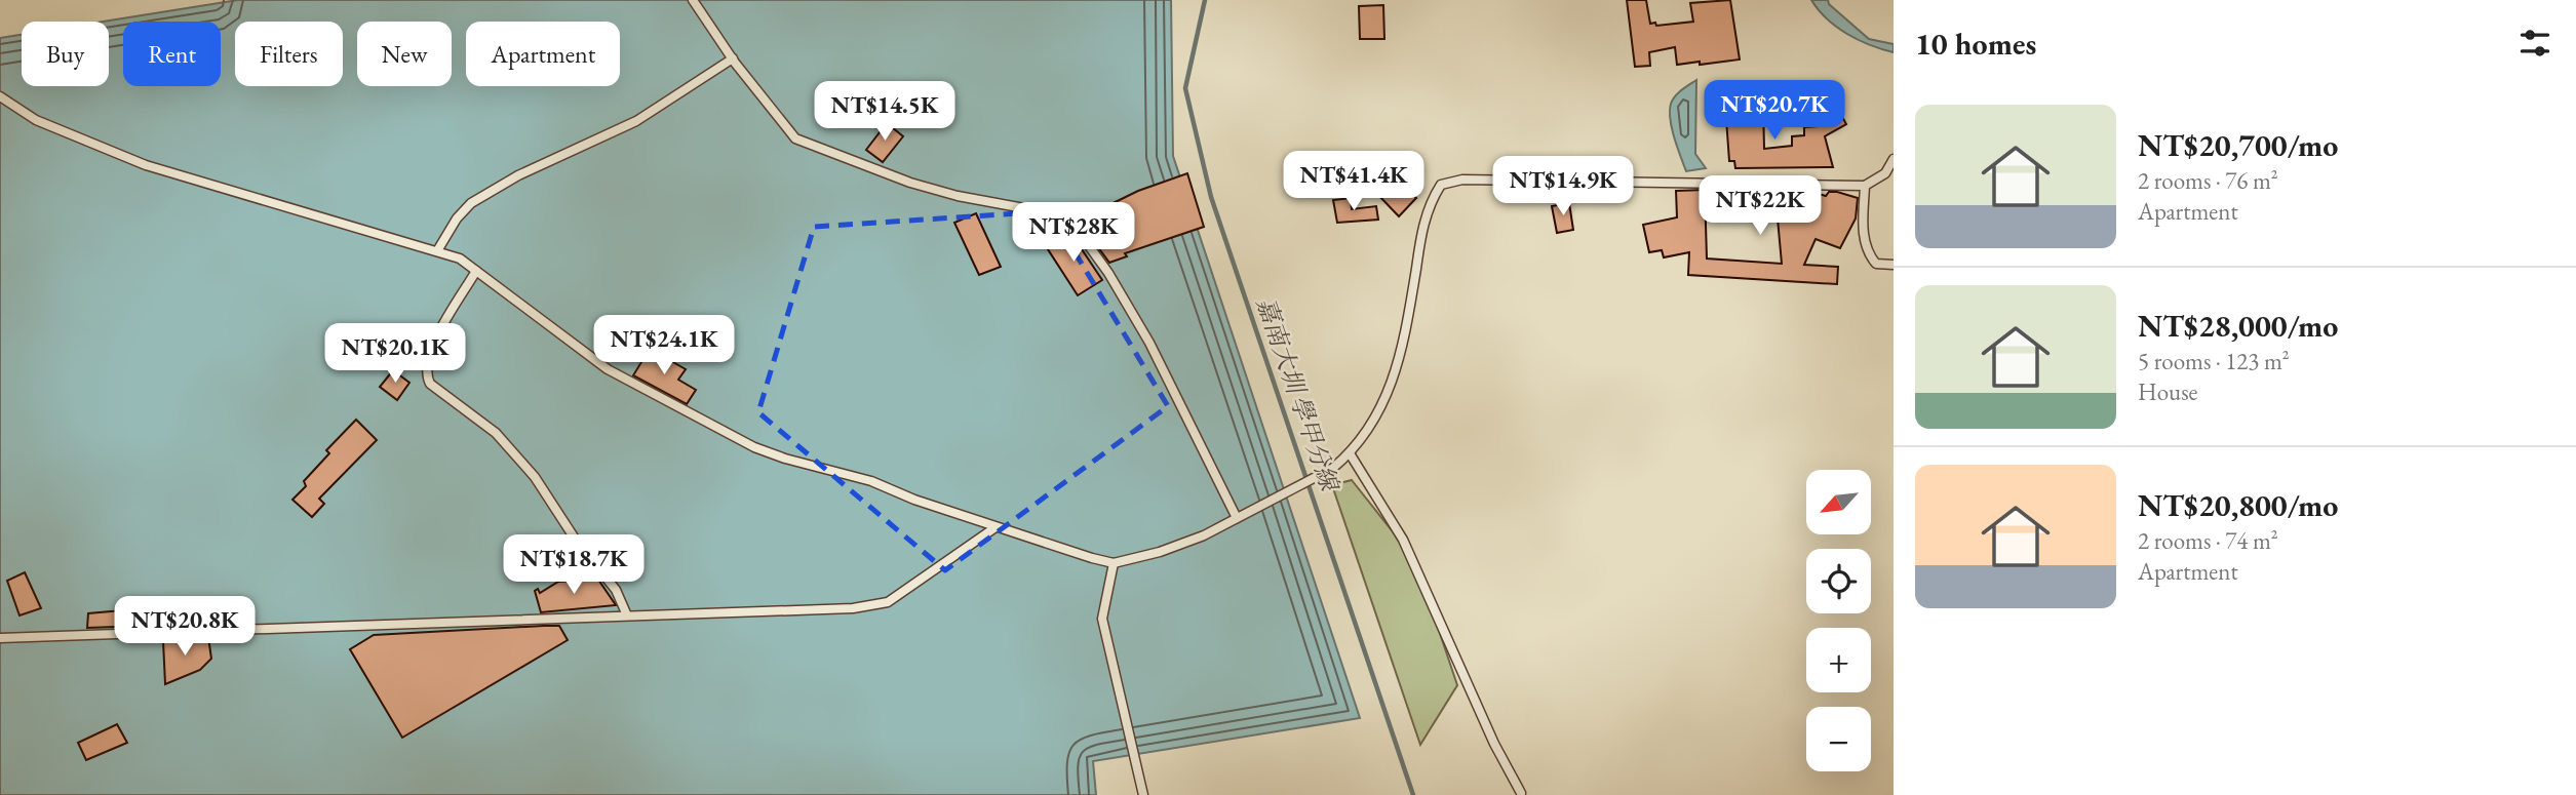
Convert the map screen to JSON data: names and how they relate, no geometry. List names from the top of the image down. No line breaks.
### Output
{"water":["嘉南大圳 學甲分線"],"north":"bottom left","page":{"heading":"10 homes","chip":["Buy","Rent","Filters","New","Apartment"],"price":["NT$20.7K","NT$14.5K","NT$41.4K","NT$14.9K","NT$22K","NT$28K","NT$24.1K","NT$20.1K","NT$18.7K","NT$20.8K"],"list":[{"name":"NT$20,700/mo","note":"2 rooms · 76 m² · Apartment"},{"name":"NT$28,000/mo","note":"5 rooms · 123 m² · House"},{"name":"NT$20,800/mo","note":"2 rooms · 74 m² · Apartment"}],"map_buttons":["+","−"]}}
